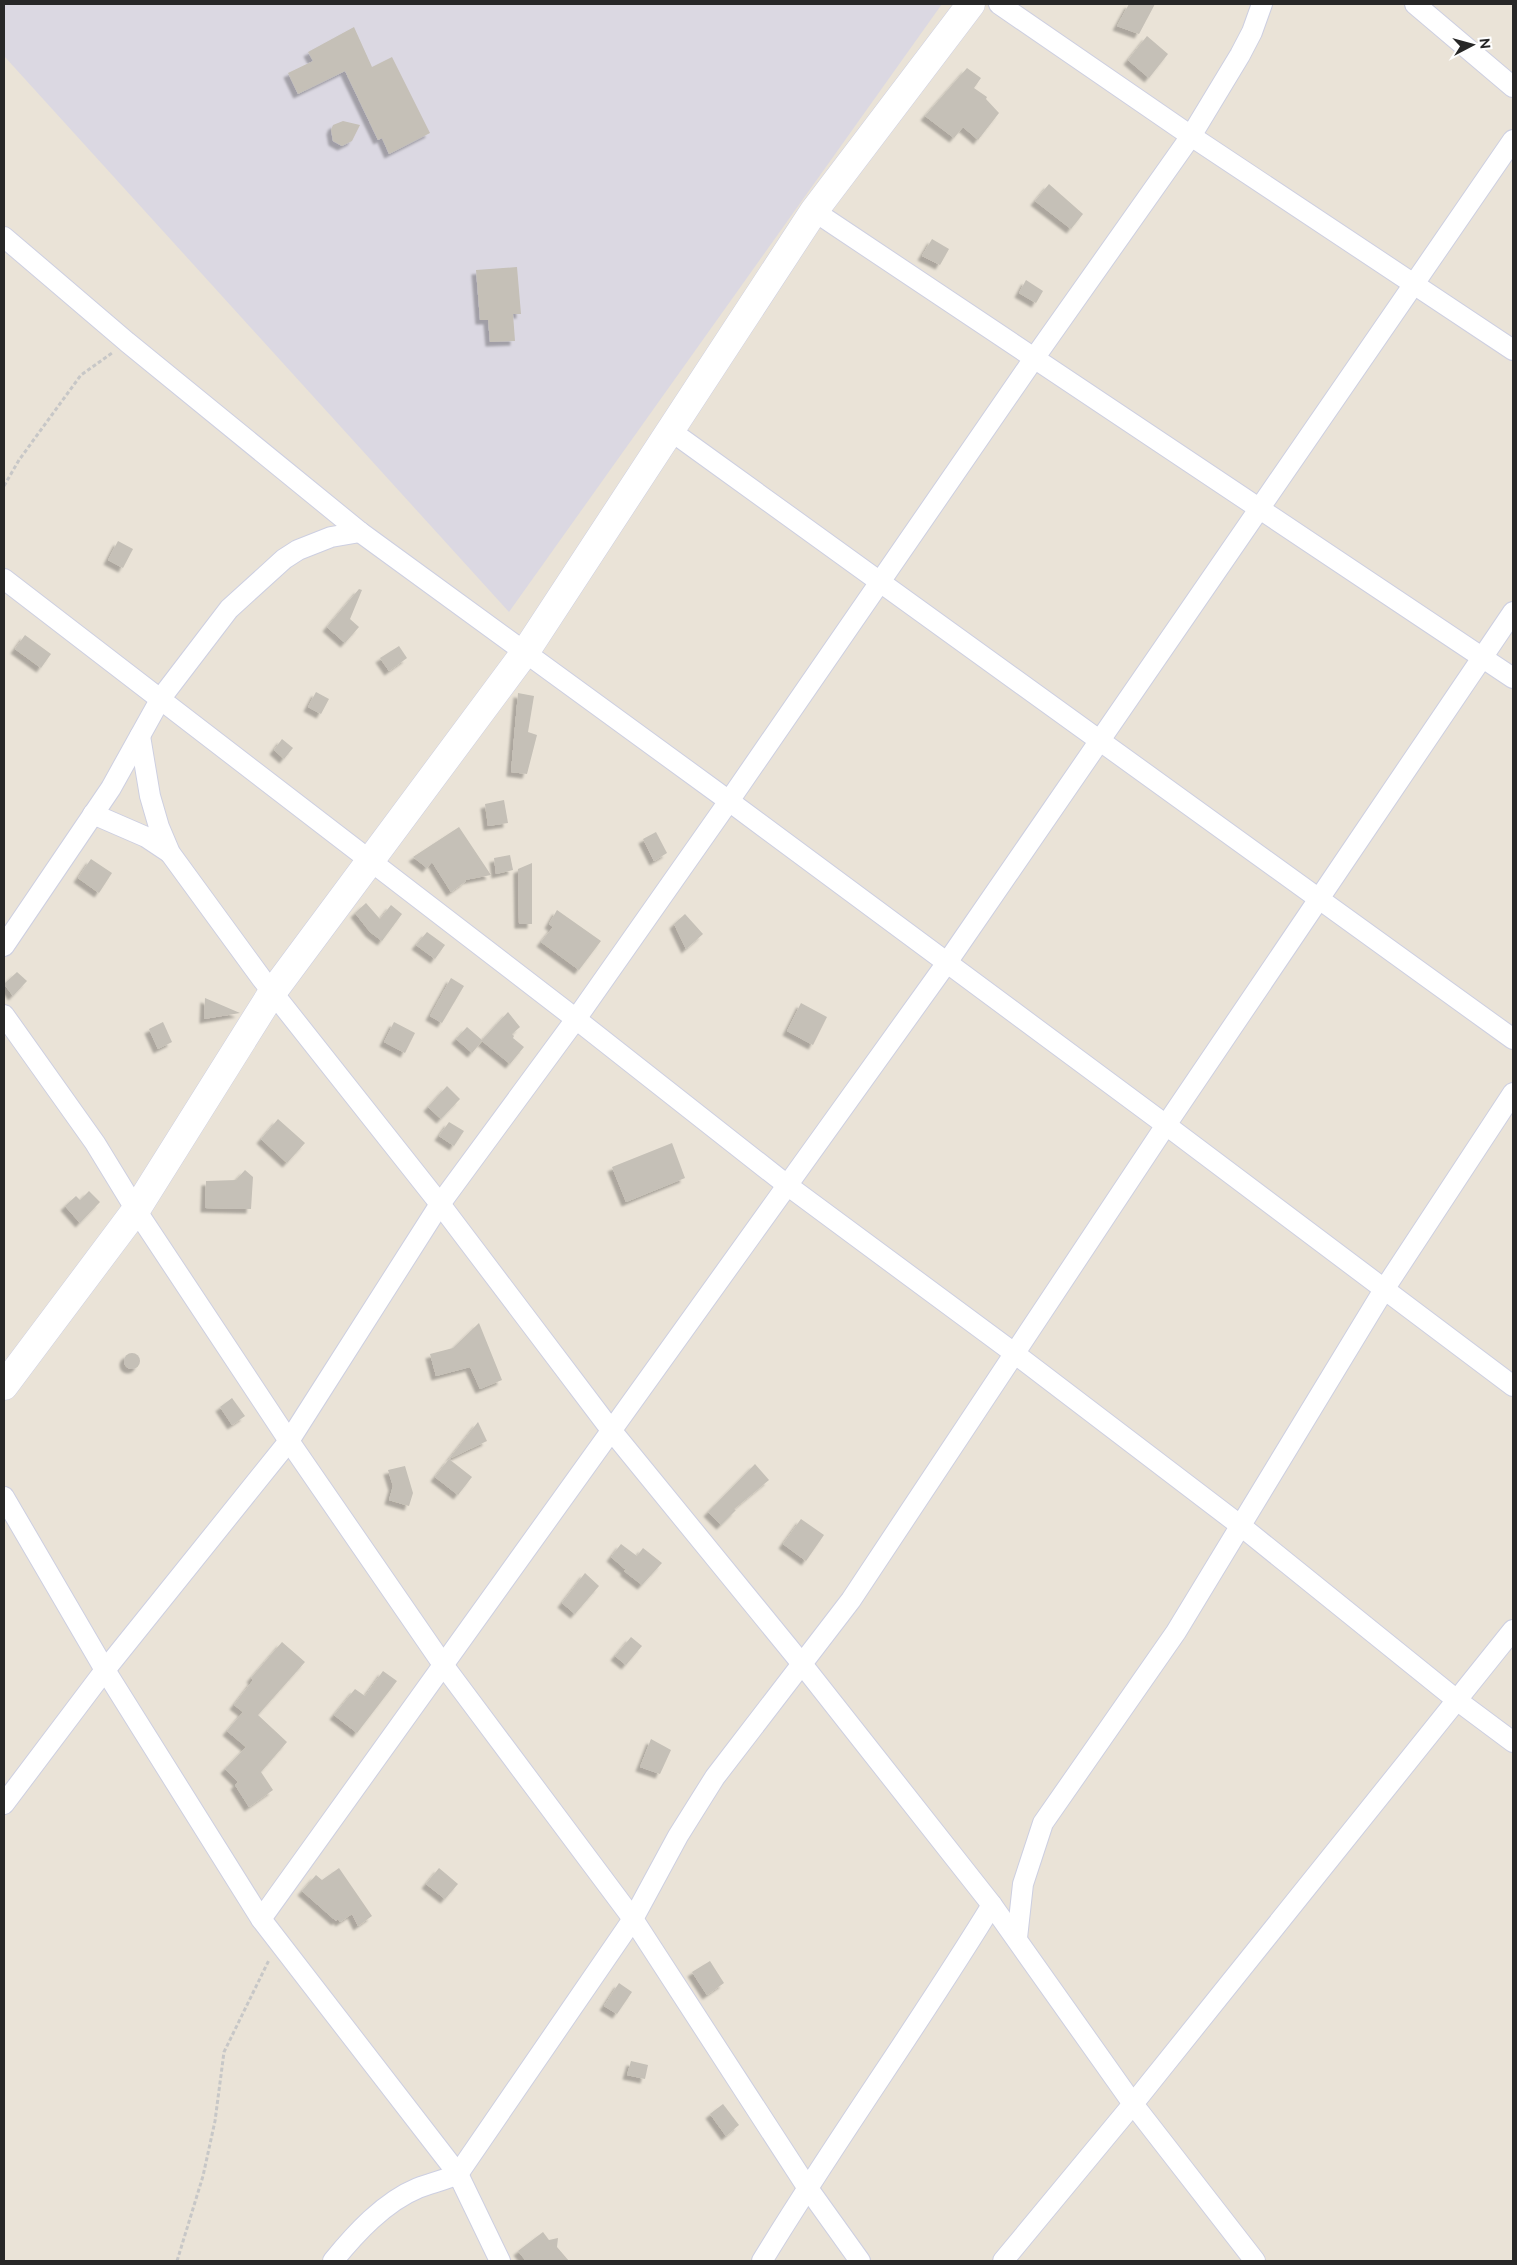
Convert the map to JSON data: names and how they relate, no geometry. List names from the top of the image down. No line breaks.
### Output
{"north":"right"}
